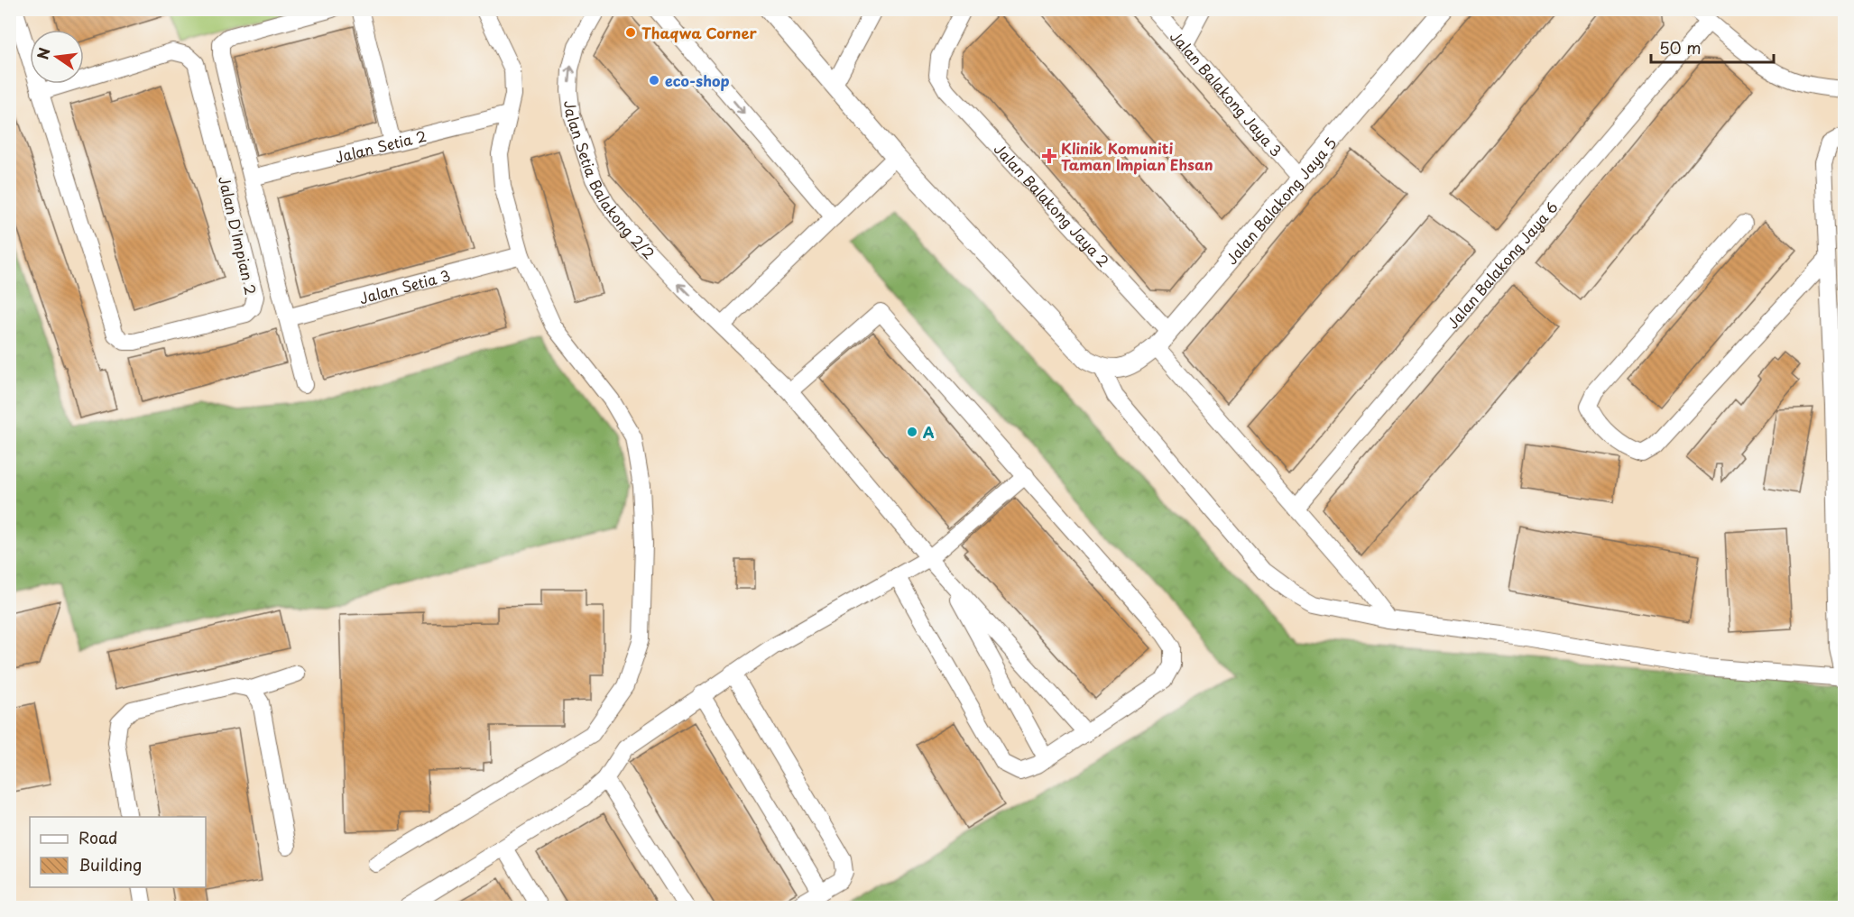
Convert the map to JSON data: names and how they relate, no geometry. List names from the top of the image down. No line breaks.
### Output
{"streets":{"street":["Jalan Balakong Jaya 3","Jalan Setia 2","Jalan Setia Balakong 2/2","Jalan Balakong Jaya 5","Jalan Balakong Jaya 2","Jalan D'Impian 2","Jalan Balakong Jaya 6","Jalan Setia 3"]},"crossings":[["Jalan Balakong Jaya 3","Jalan Balakong Jaya 5"],["Jalan Balakong Jaya 5","Jalan Balakong Jaya 2"]],"places":{"other":["Thaqwa Corner","eco-shop","A"],"health":["Klinik Komuniti Taman Impian Ehsan"]},"legend":["Road","Building"],"scale_bar":"50 m","north":"left"}
